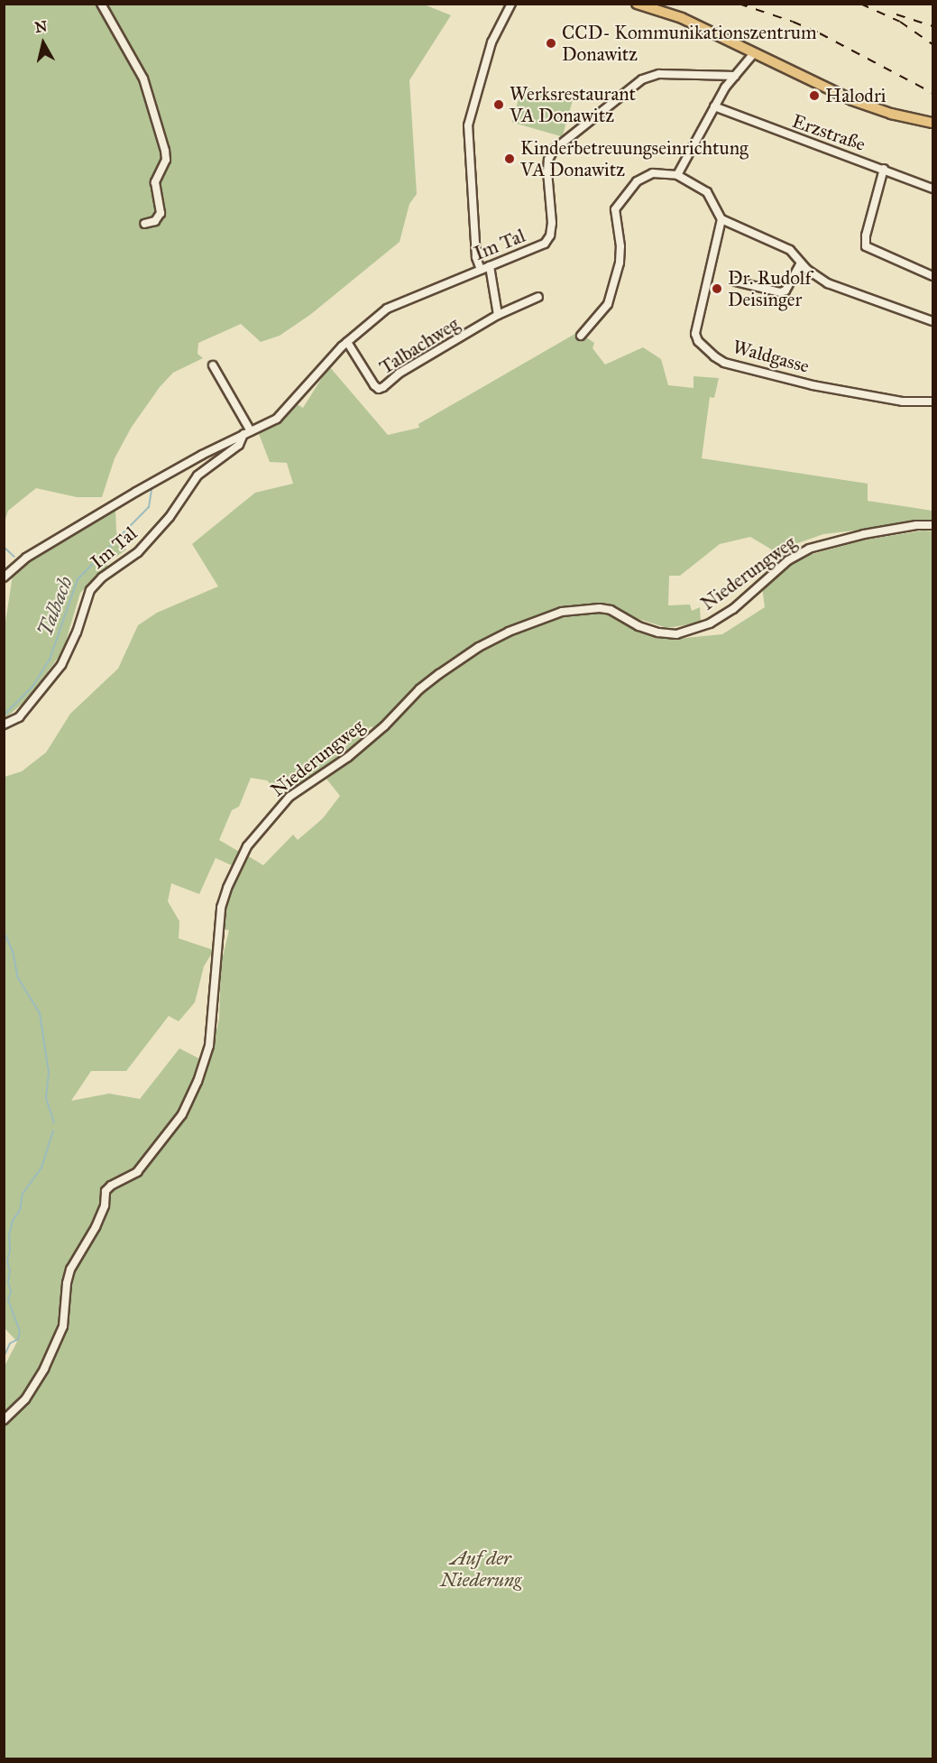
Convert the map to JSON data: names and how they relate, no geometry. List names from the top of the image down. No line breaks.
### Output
{"streets":{"street":["Erzstraße","Im Tal","Talbachweg","Waldgasse","Niederungweg"]},"crossings":[["Im Tal","Talbachweg"]],"water":["Talbach"],"parks":["Auf der Niederung"],"places":["CCD- Kommunikationszentrum Donawitz","Halodri","Werksrestaurant VA Donawitz","Kinderbetreuungseinrichtung VA Donawitz","Dr. Rudolf Deisinger"],"north":"top"}
